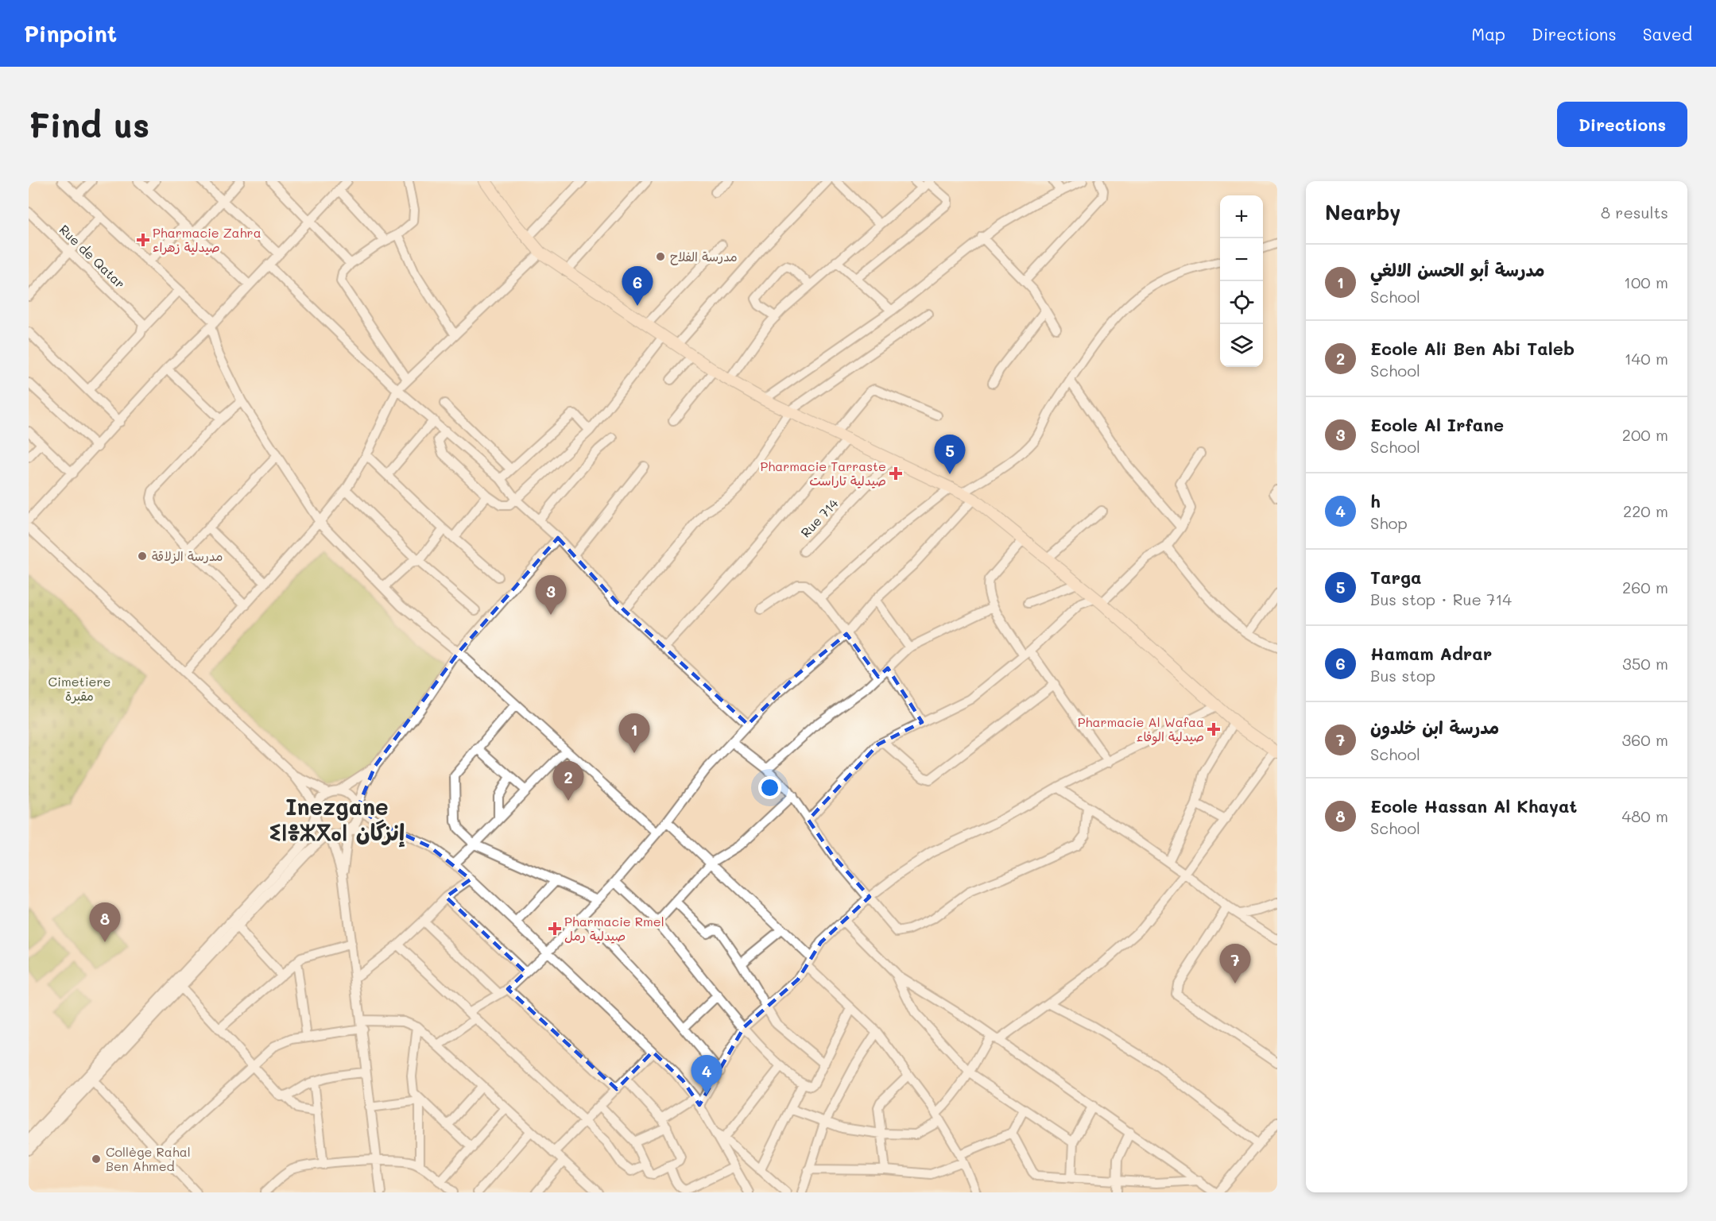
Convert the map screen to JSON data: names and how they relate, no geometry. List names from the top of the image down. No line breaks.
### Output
{"streets":{"street":["Rue de Qatar","Rue 714"]},"districts":["Inezgane ⵉⵏⴻⵣⴳⴰⵏ إنزگان"],"parks":["Cimetiere مقبرة"],"places":{"health":["Pharmacie Zahra صيدلية زهراء","Pharmacie Tarraste صيدلية تاراست","Pharmacie Al Wafaa صيدلية الوفاء","Pharmacie Rmel صيدلية رمل"],"other":["مدرسة الفلاح","مدرسة الزلاقة","Collège Rahal Ben Ahmed"]},"page":{"header":"Pinpoint","nav":["Map","Directions","Saved"],"buttons":"Directions","title":"Find us","heading":["Nearby","8 results"],"map_buttons":["+","−"],"list":[{"mark":"1","name":"مدرسة أبو الحسن الالغي","note":"School","value":"100 m"},{"mark":"2","name":"Ecole Ali Ben Abi Taleb","note":"School","value":"140 m"},{"mark":"3","name":"Ecole Al Irfane","note":"School","value":"200 m"},{"mark":"4","name":"h","note":"Shop","value":"220 m"},{"mark":"5","name":"Targa","note":"Bus stop · Rue 714","value":"260 m"},{"mark":"6","name":"Hamam Adrar","note":"Bus stop","value":"350 m"},{"mark":"7","name":"مدرسة ابن خلدون","note":"School","value":"360 m"},{"mark":"8","name":"Ecole Hassan Al Khayat","note":"School","value":"480 m"}],"pins":["6","5","3","1","2","8","7","4"]}}
